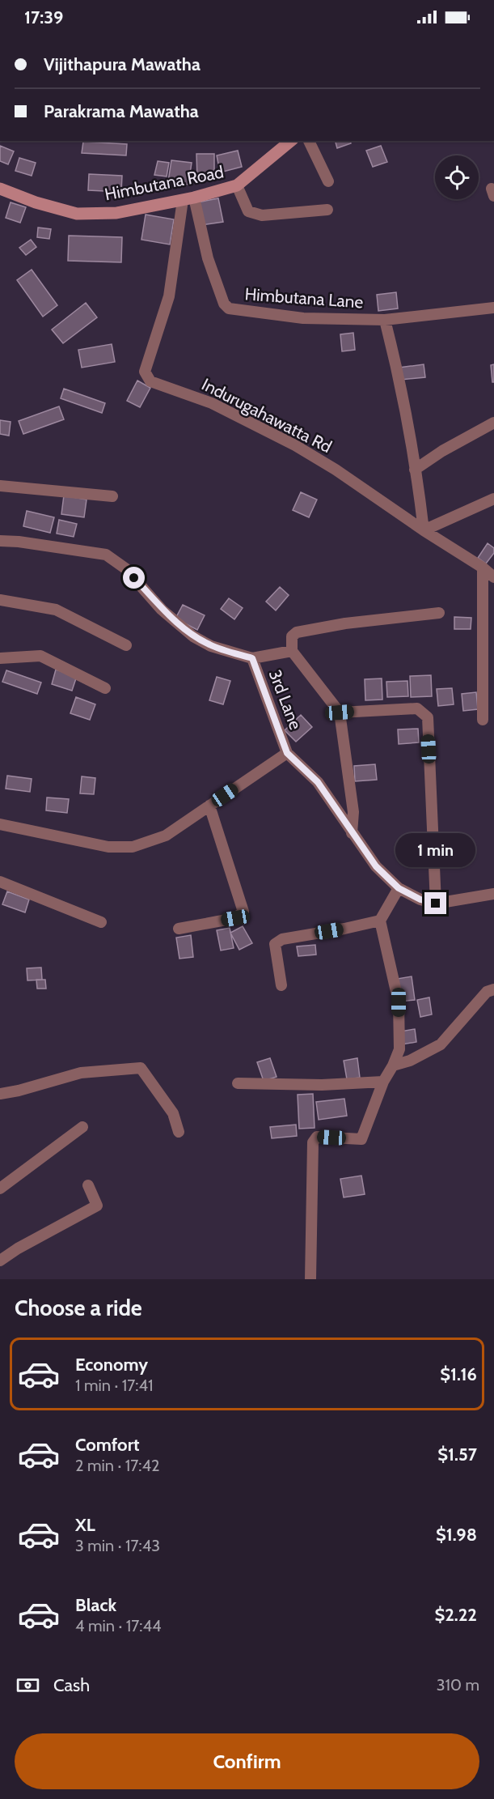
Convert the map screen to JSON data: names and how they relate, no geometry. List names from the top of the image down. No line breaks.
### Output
{"streets":{"street":["Himbutana Road","Himbutana Lane","Indurugahawatta Rd","3rd Lane"]},"crossings":[["Himbutana Road","Himbutana Lane"],["Himbutana Road","Indurugahawatta Rd"],["Himbutana Lane","Indurugahawatta Rd"]],"page":{"status":"17:39","banner":["Vijithapura Mawatha","Parakrama Mawatha"],"bubble":"1 min","heading":"Choose a ride","list":[{"name":"Economy","note":"1 min · 17:41","value":"$1.16"},{"name":"Comfort","note":"2 min · 17:42","value":"$1.57"},{"name":"XL","note":"3 min · 17:43","value":"$1.98"},{"name":"Black","note":"4 min · 17:44","value":"$2.22"}],"pay":["Cash","310 m"],"buttons":"Confirm"}}
